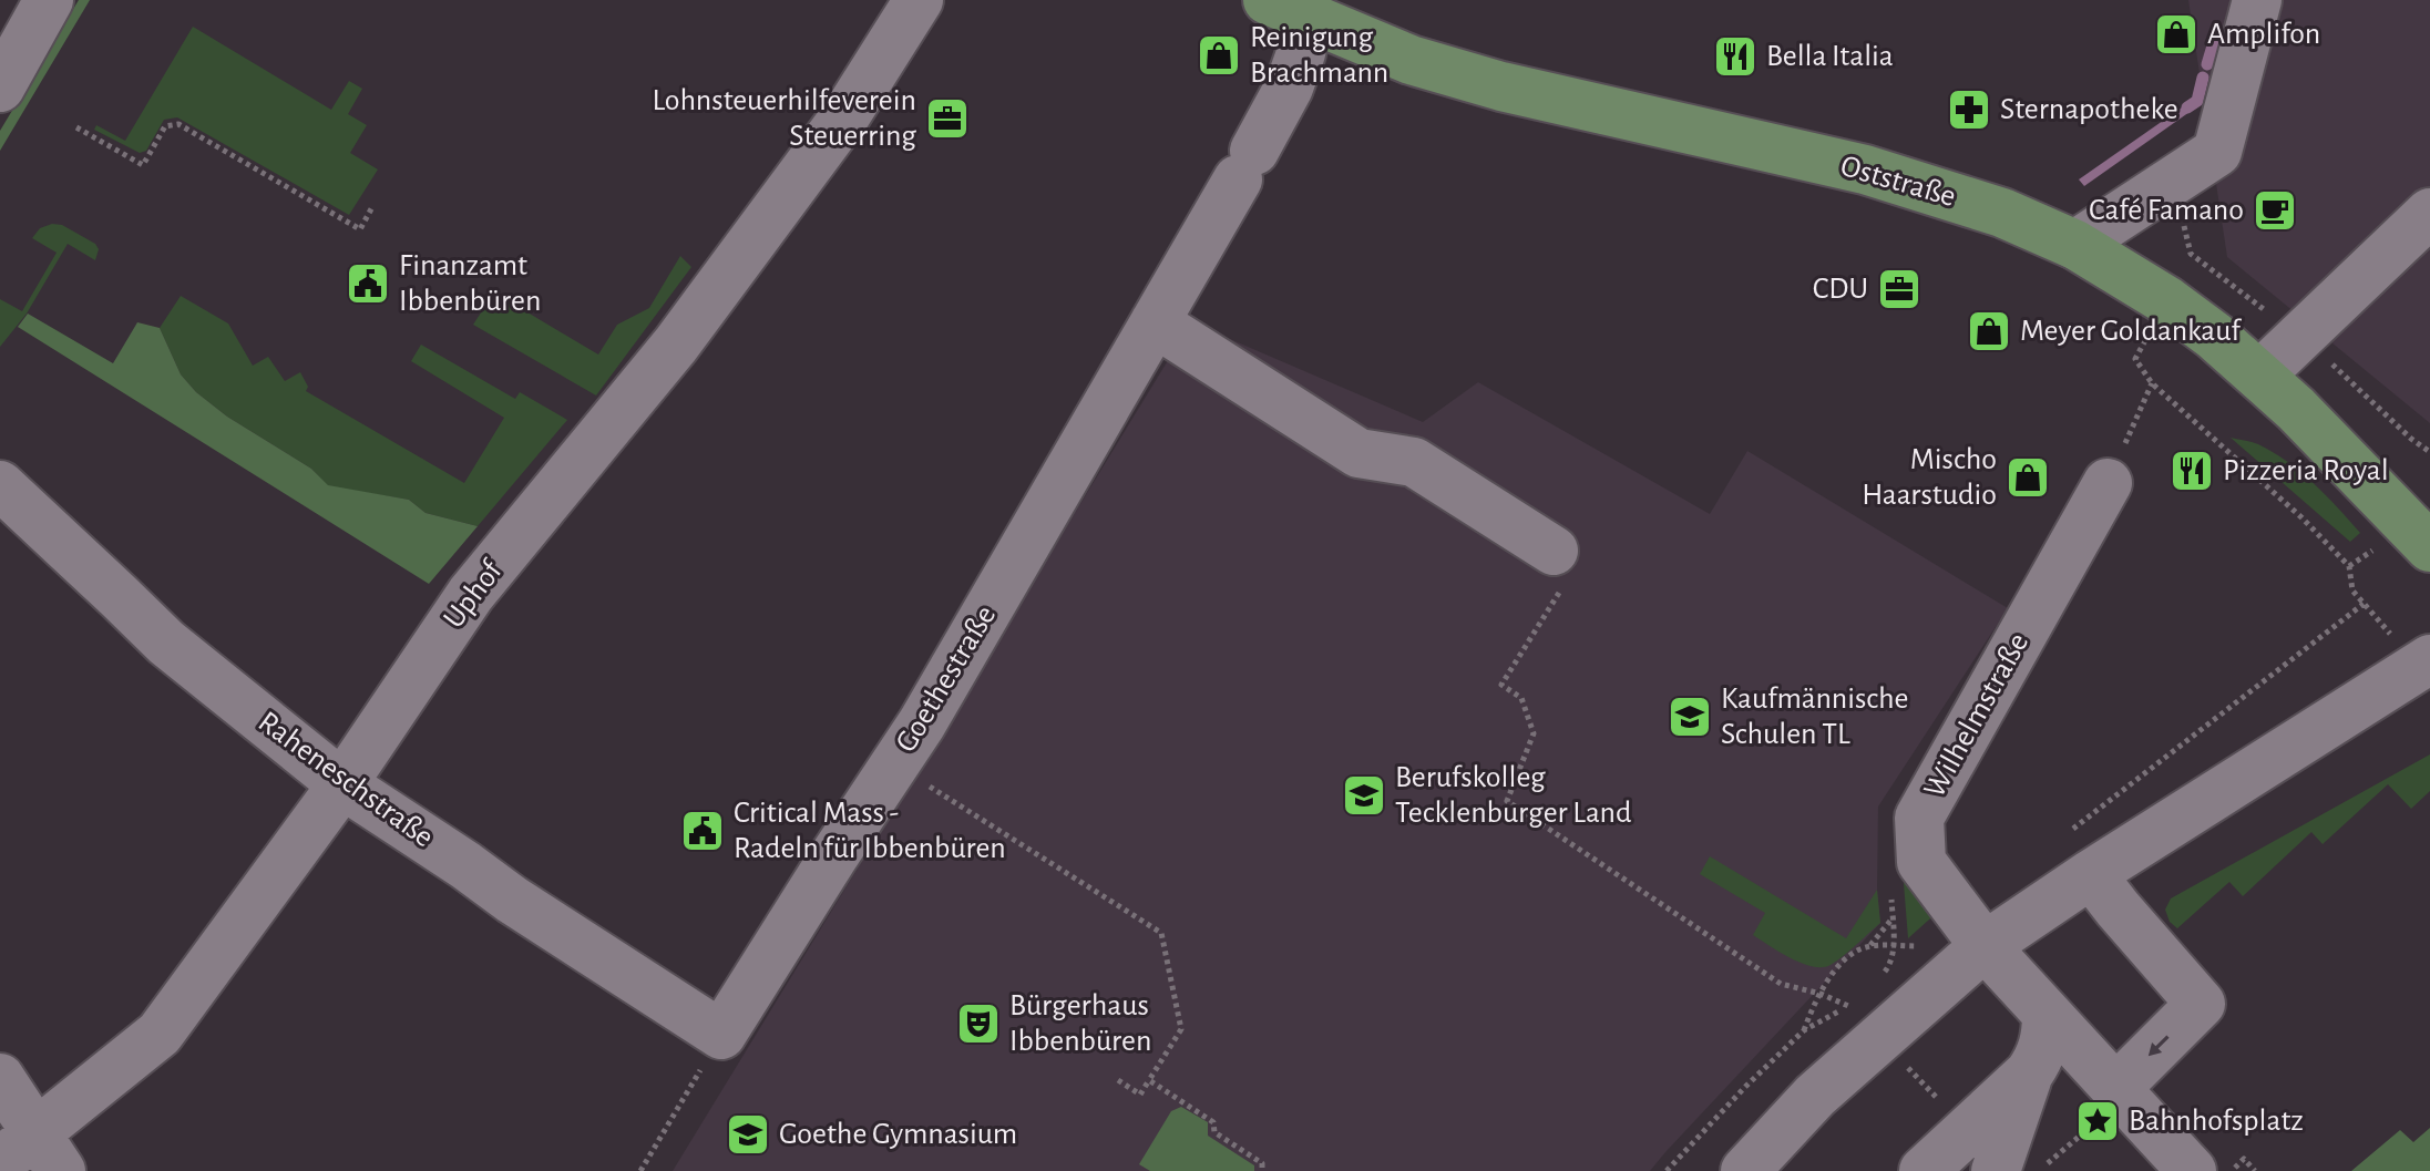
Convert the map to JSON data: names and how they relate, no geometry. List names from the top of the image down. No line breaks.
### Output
{"streets":{"main road":["Oststraße"],"street":["Uphof","Goethestraße","Wilhelmstraße","Raheneschstraße"]},"crossings":[["Oststraße","Goethestraße"],["Uphof","Raheneschstraße"],["Goethestraße","Raheneschstraße"]],"places":{"shop":["Amplifon","Reinigung Brachmann","Meyer Goldankauf","Mischo Haarstudio"],"restaurant":["Bella Italia","Pizzeria Royal"],"pharmacy":["Sternapotheke"],"office":["Lohnsteuerhilfeverein Steuerring","CDU"],"cafe":["Café Famano"],"public building":["Finanzamt Ibbenbüren","Critical Mass - Radeln für Ibbenbüren"],"school or university":["Kaufmännische Schulen TL","Berufskolleg Tecklenburger Land","Goethe Gymnasium"],"theatre":["Bürgerhaus Ibbenbüren"],"place":["Bahnhofsplatz"]}}
